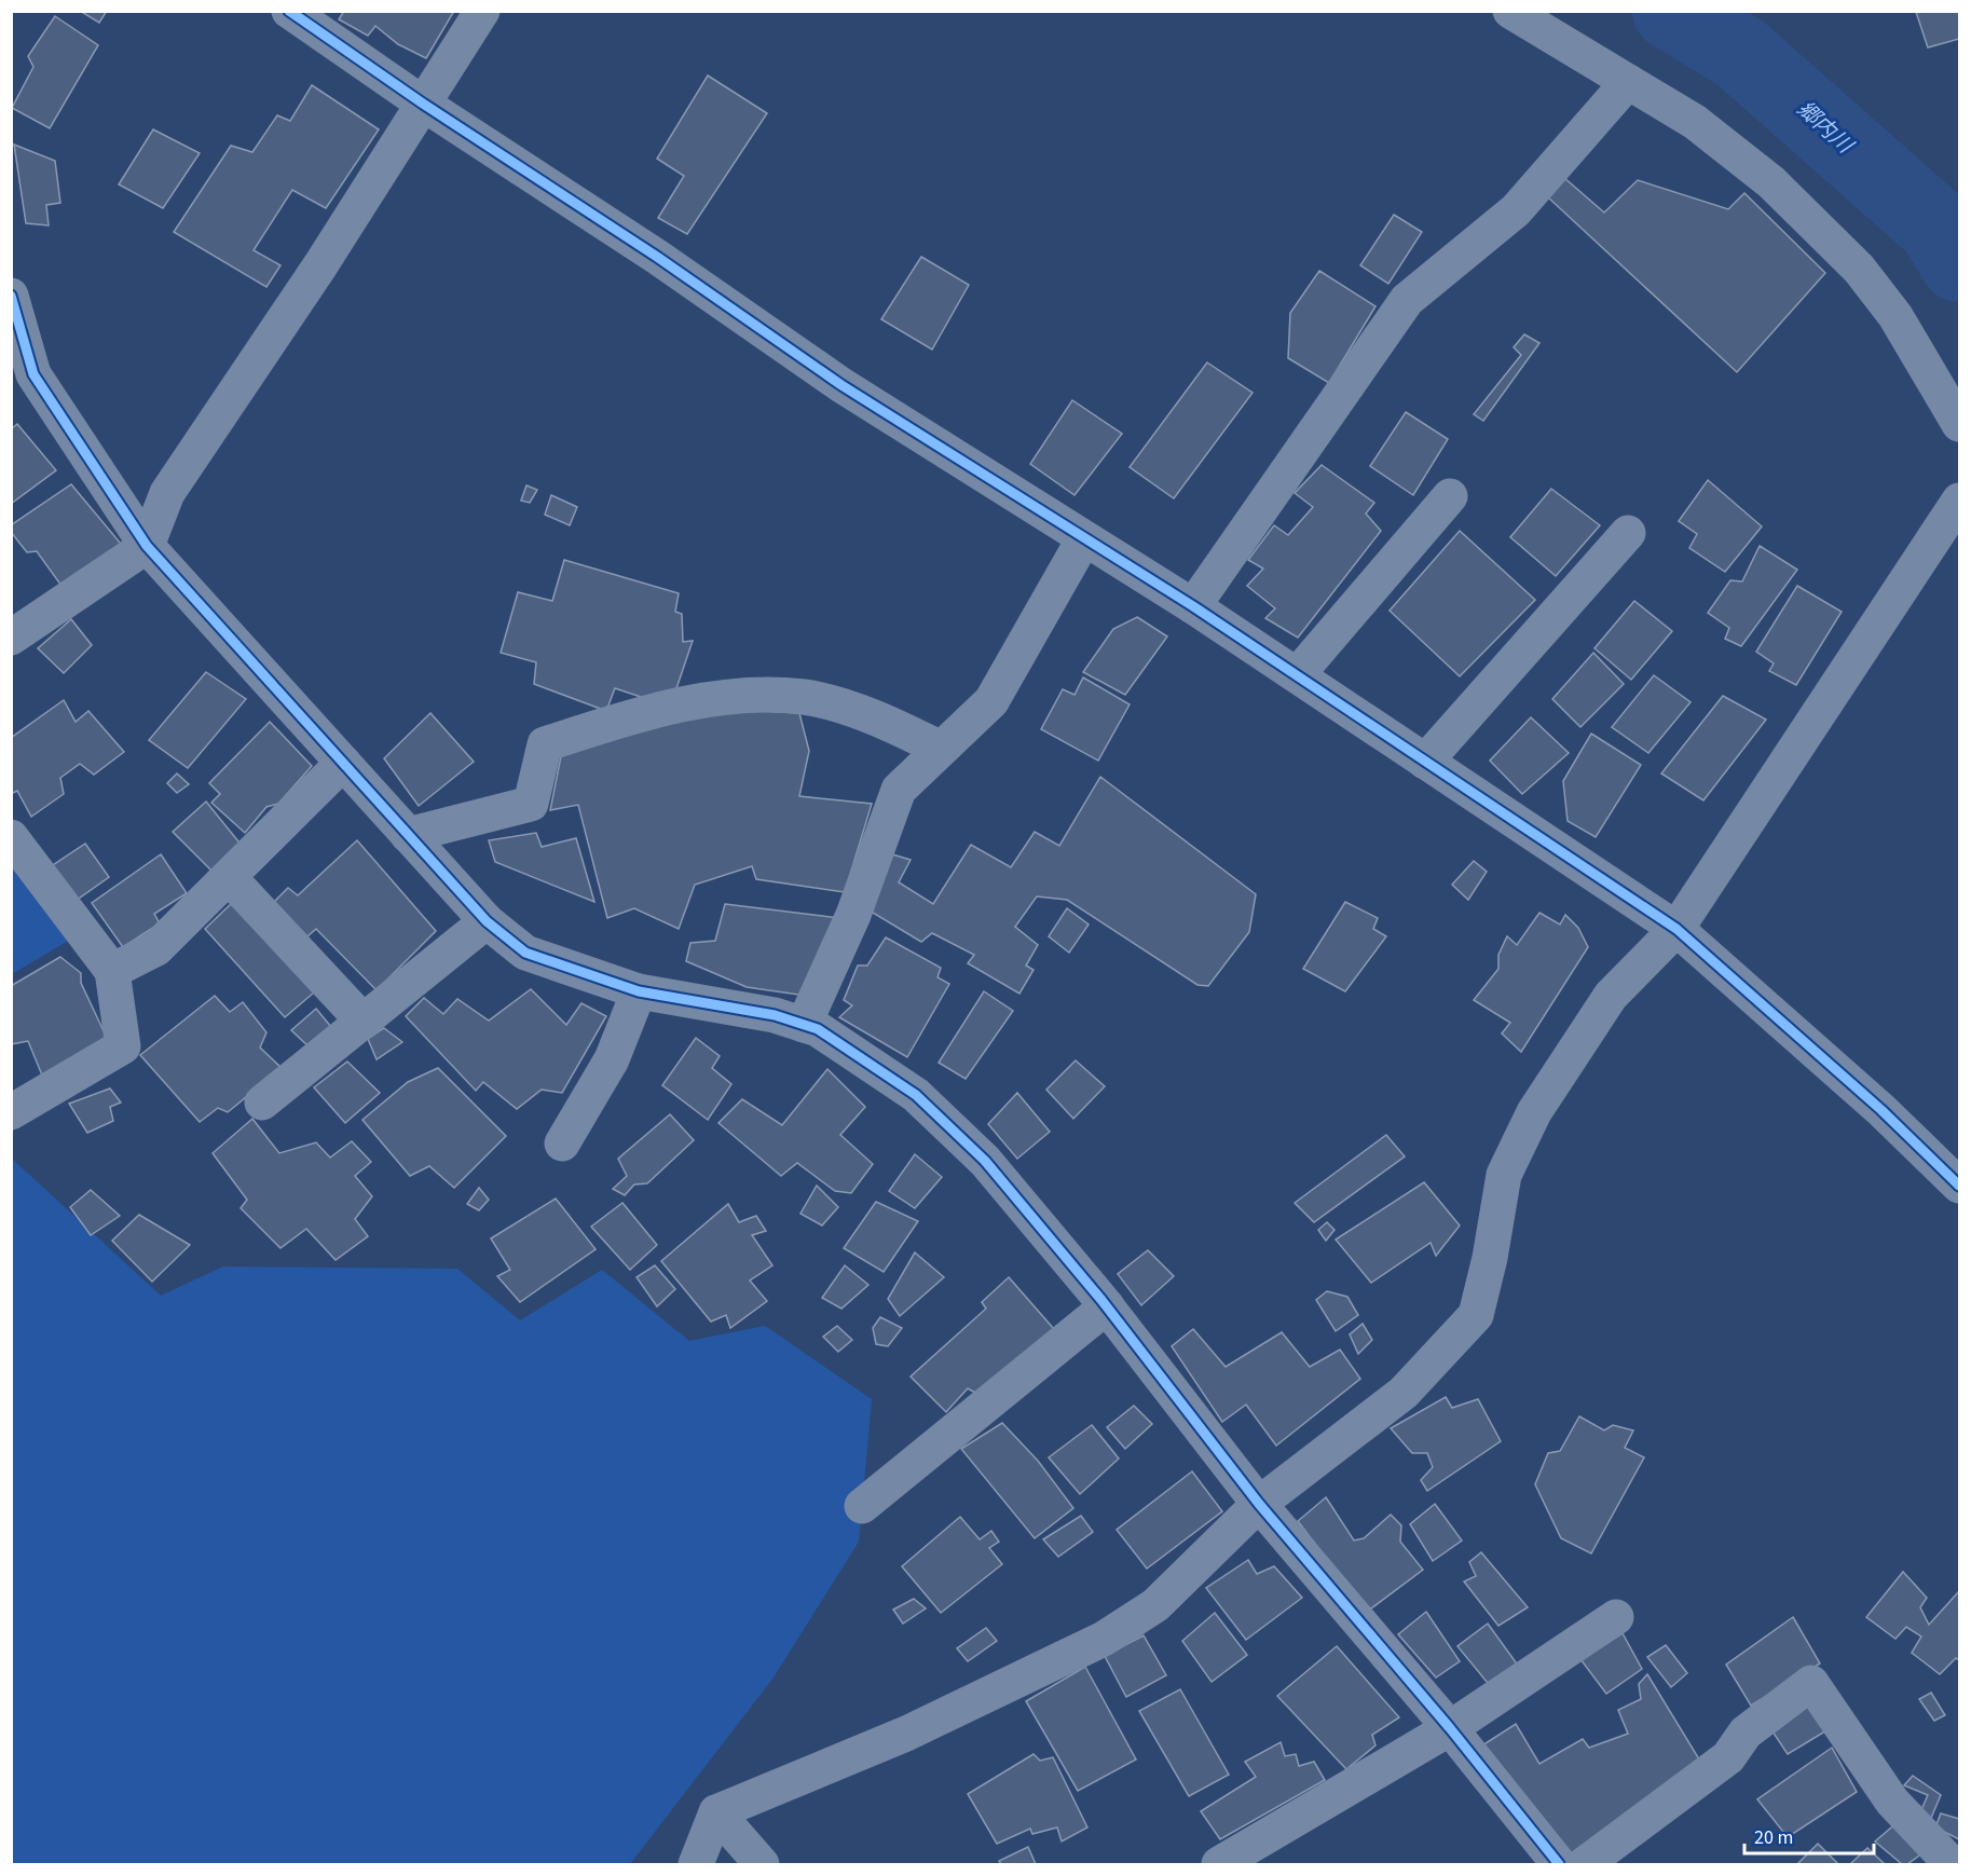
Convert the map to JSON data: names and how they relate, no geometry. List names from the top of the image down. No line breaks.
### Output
{"water":["郷内川"],"scale_bar":"20 m"}
